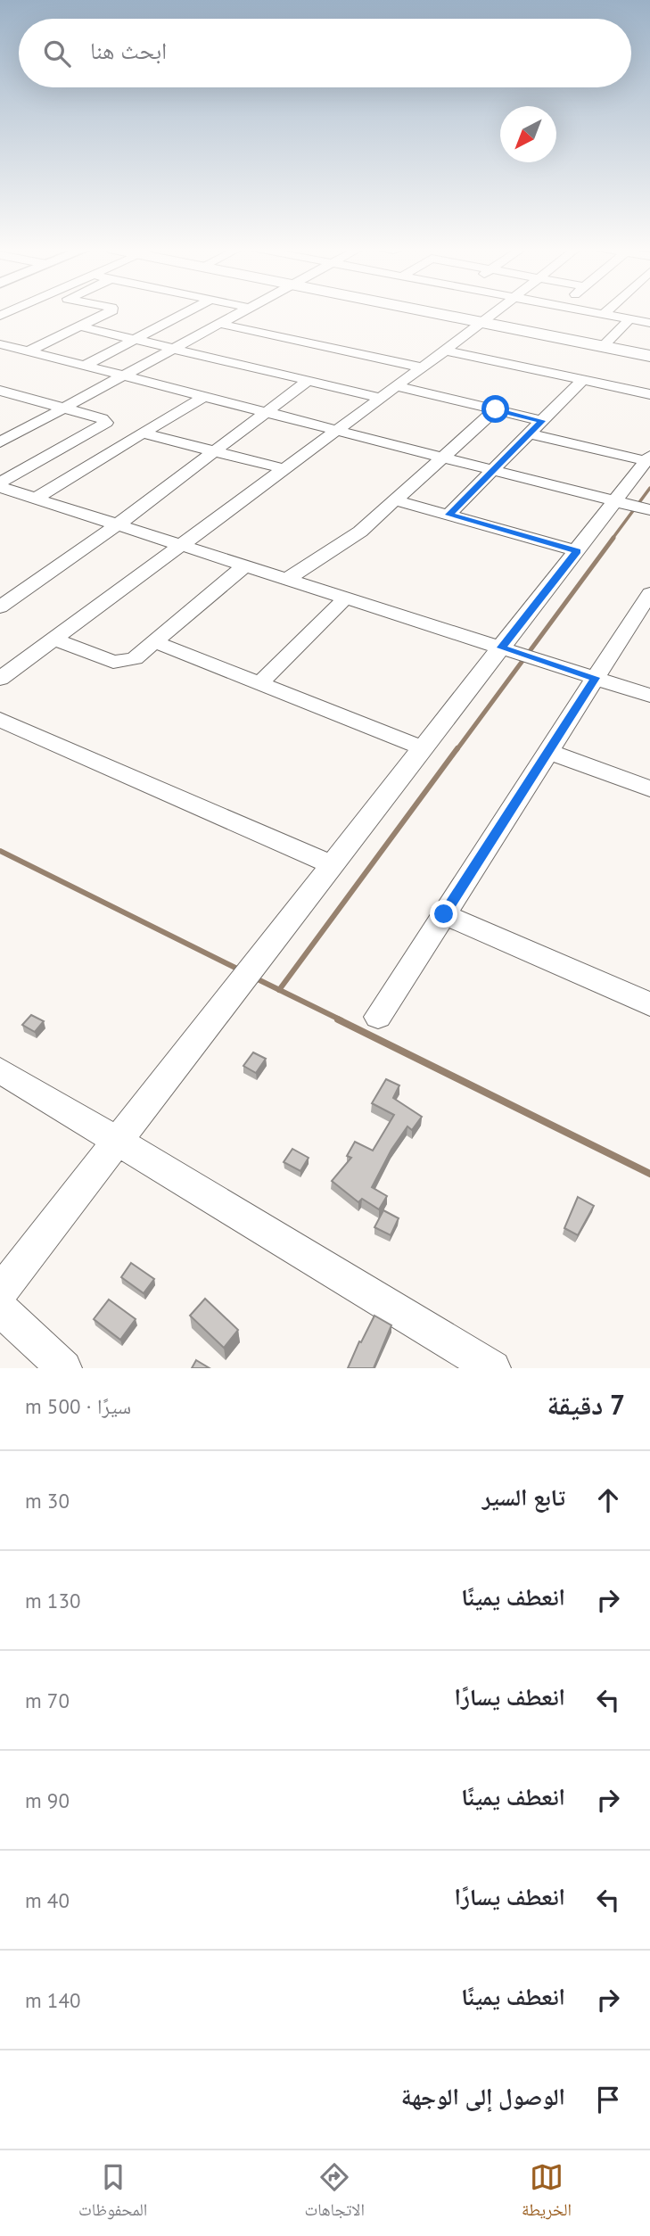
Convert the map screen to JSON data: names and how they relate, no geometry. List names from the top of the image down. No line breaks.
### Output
{"north":"bottom left","page":{"search":"ابحث هنا","heading":["7 دقيقة","سيرًا · 500 m"],"list":[["تابع السير","30 m"],["انعطف يمينًا","130 m"],["انعطف يسارًا","70 m"],["انعطف يمينًا","90 m"],["انعطف يسارًا","40 m"],["انعطف يمينًا","140 m"],"الوصول إلى الوجهة"],"nav":["الخريطة","الاتجاهات","المحفوظات"]}}
